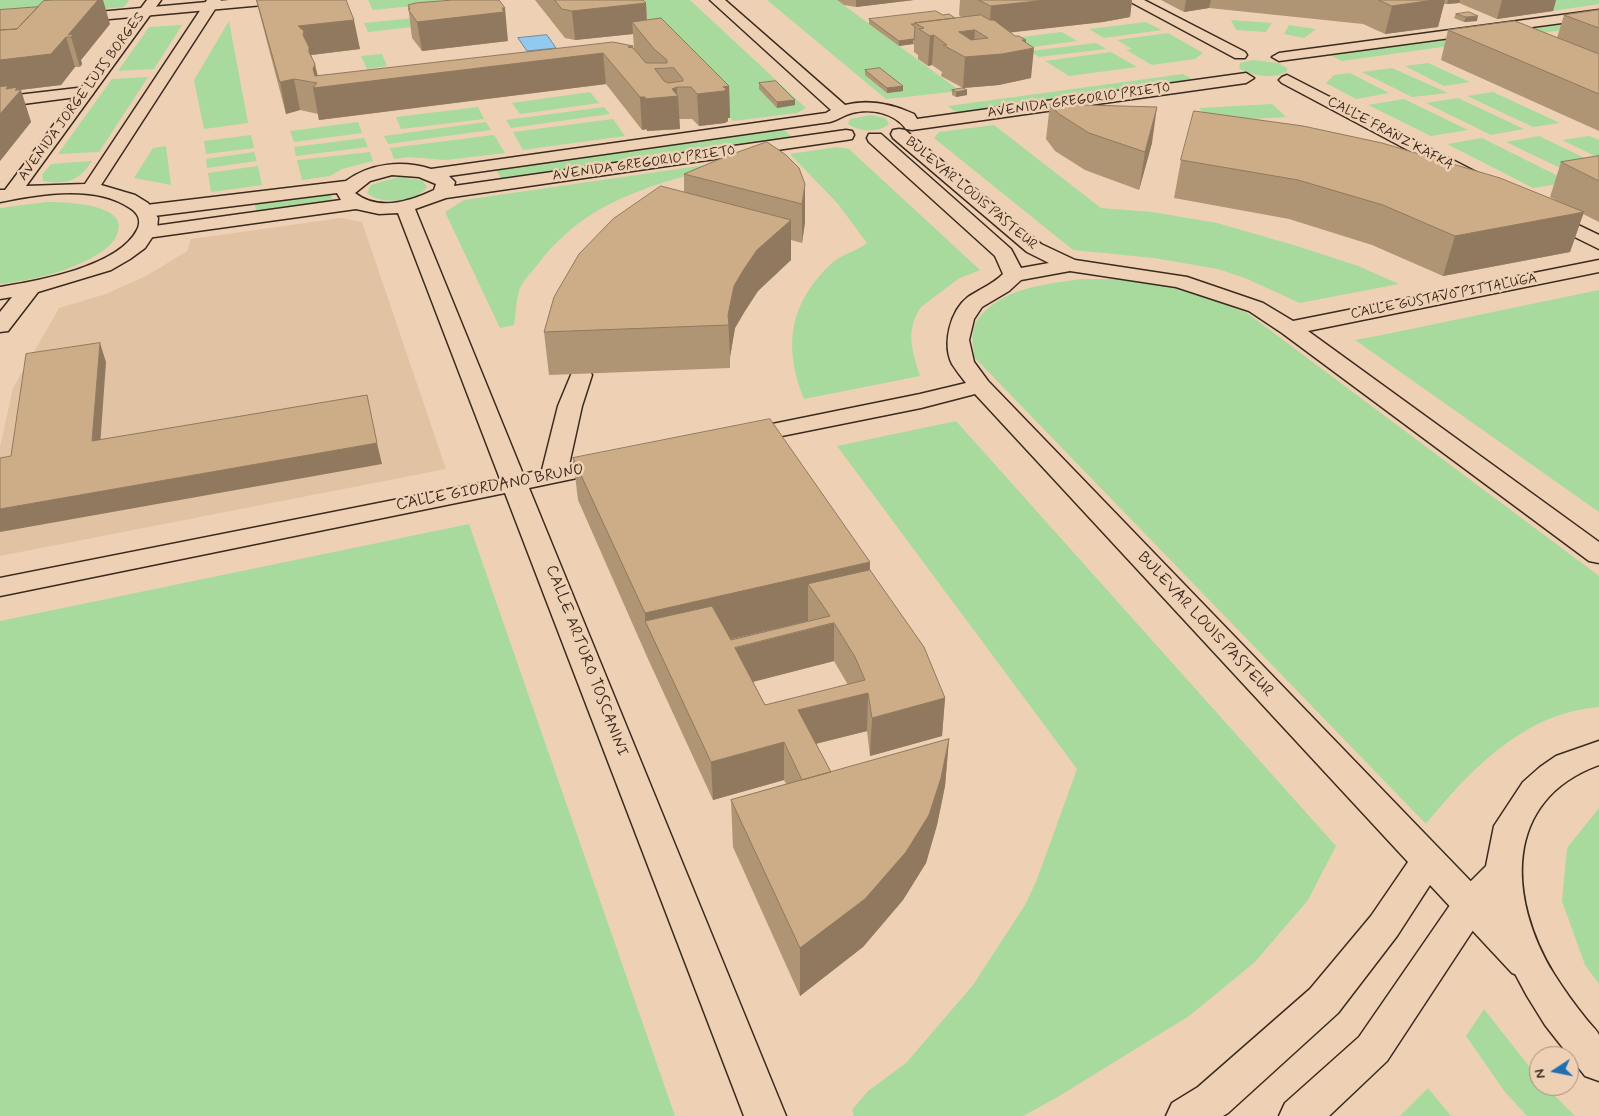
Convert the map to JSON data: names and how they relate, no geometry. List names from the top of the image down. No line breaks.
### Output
{"streets":{"street":["AVENIDA JORGE LUIS BORGES","AVENIDA GREGORIO PRIETO","CALLE FRANZ KAFKA","BULEVAR LOUIS PASTEUR","CALLE GUSTAVO PITTALUGA","CALLE GIORDANO BRUNO","CALLE ARTURO TOSCANINI"]},"crossings":[["AVENIDA GREGORIO PRIETO","BULEVAR LOUIS PASTEUR"],["AVENIDA GREGORIO PRIETO","CALLE ARTURO TOSCANINI"],["BULEVAR LOUIS PASTEUR","CALLE GUSTAVO PITTALUGA"],["CALLE GIORDANO BRUNO","CALLE ARTURO TOSCANINI"]],"north":"left"}
